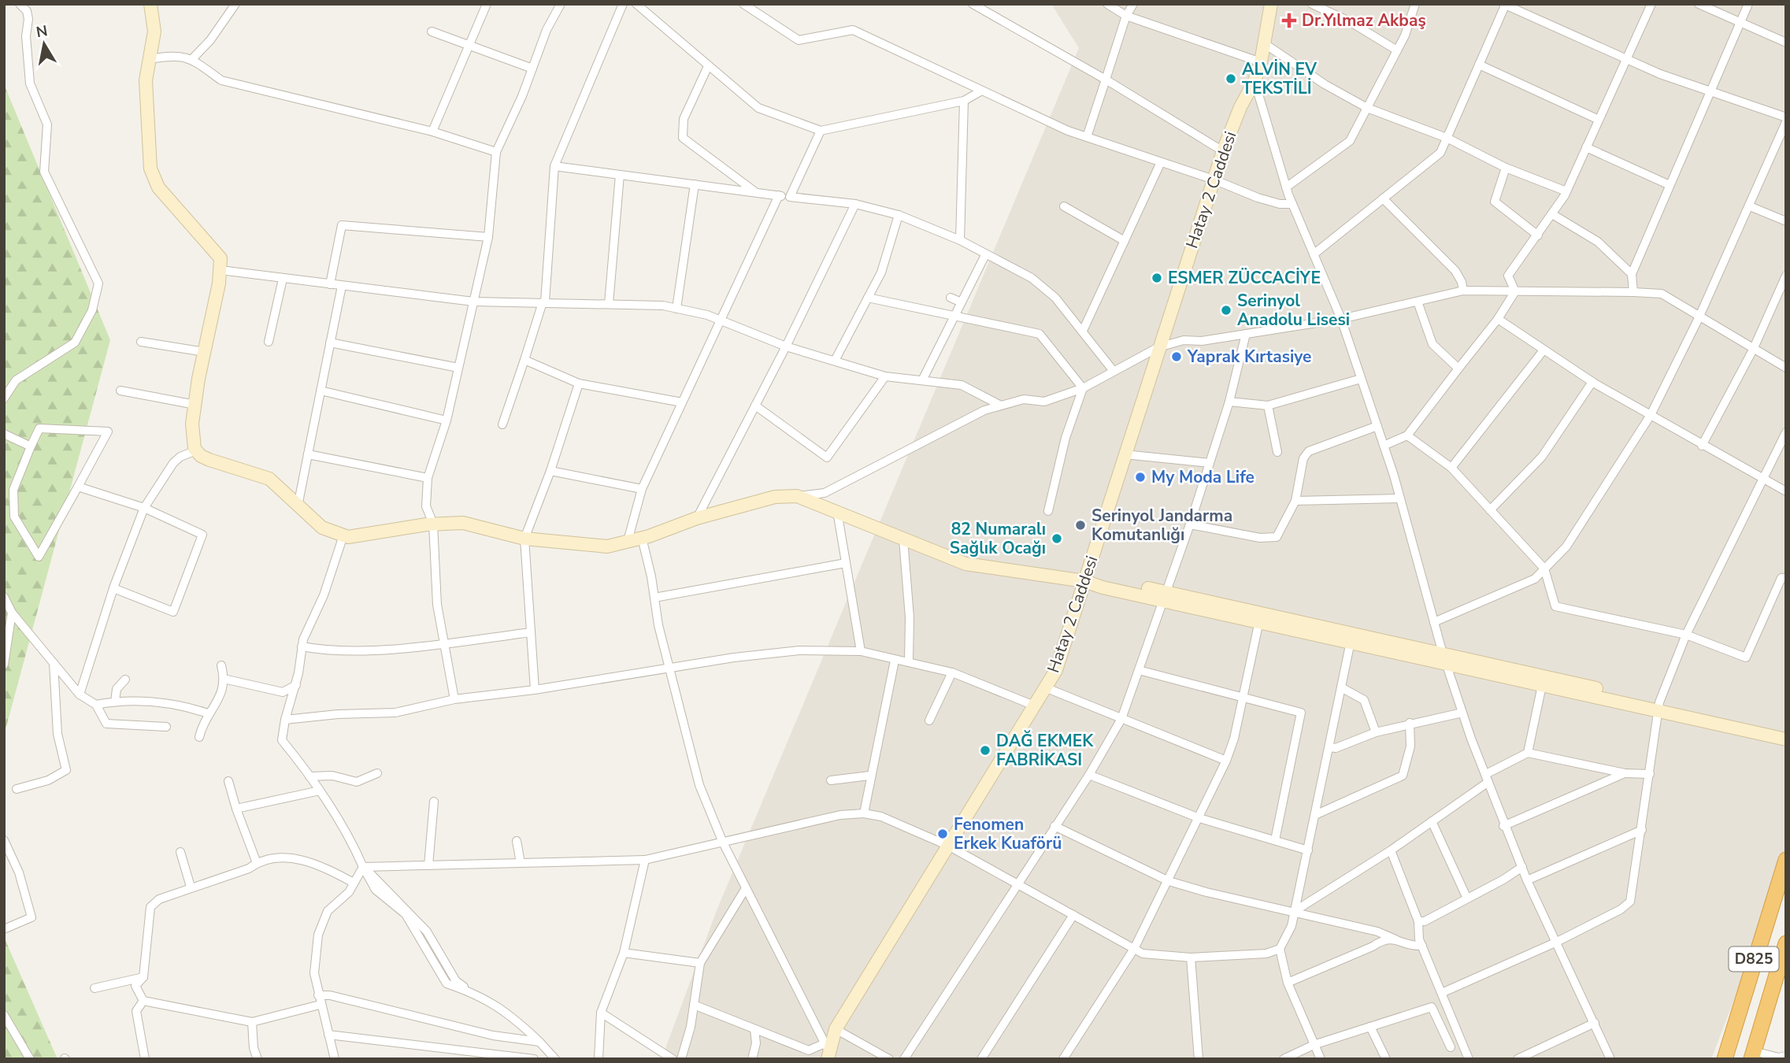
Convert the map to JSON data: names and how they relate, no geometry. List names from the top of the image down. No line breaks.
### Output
{"streets":{"highway":["D825"],"street":["Hatay 2 Caddesi"]},"places":{"health":["Dr.Yılmaz Akbaş"],"other":["ALVİN EV TEKSTİLİ","ESMER ZÜCCACİYE","Serinyol Anadolu Lisesi","Yaprak Kırtasiye","My Moda Life","Serinyol Jandarma Komutanlığı","82 Numaralı Sağlık Ocağı","DAĞ EKMEK FABRİKASI","Fenomen Erkek Kuaförü"]},"north":"top"}
